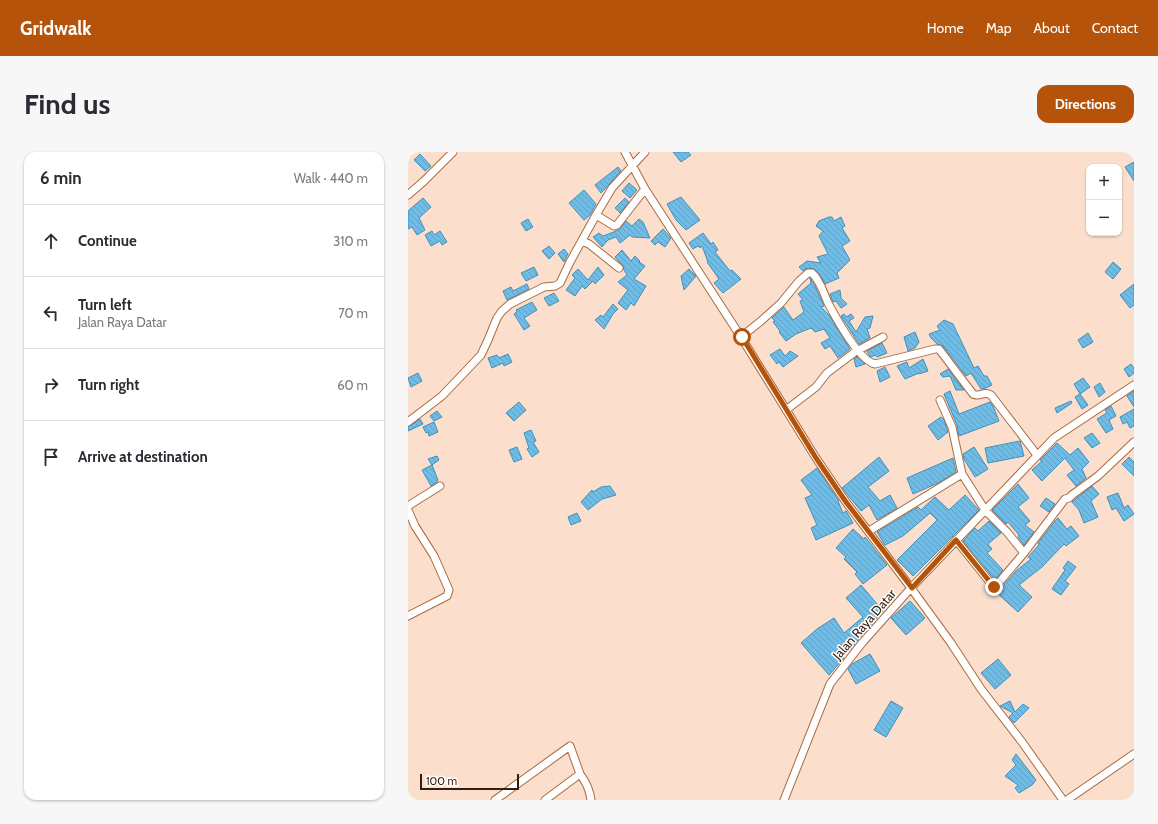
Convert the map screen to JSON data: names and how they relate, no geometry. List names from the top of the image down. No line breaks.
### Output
{"streets":{"street":["Jalan Raya Datar"]},"scale_bar":"100 m","page":{"header":"Gridwalk","nav":["Home","Map","About","Contact"],"buttons":"Directions","title":"Find us","heading":["6 min","Walk · 440 m"],"map_buttons":["+","−"],"list":[["Continue","310 m"],["Turn left","Jalan Raya Datar","70 m"],["Turn right","60 m"],"Arrive at destination"],"scale":"100 m"}}
